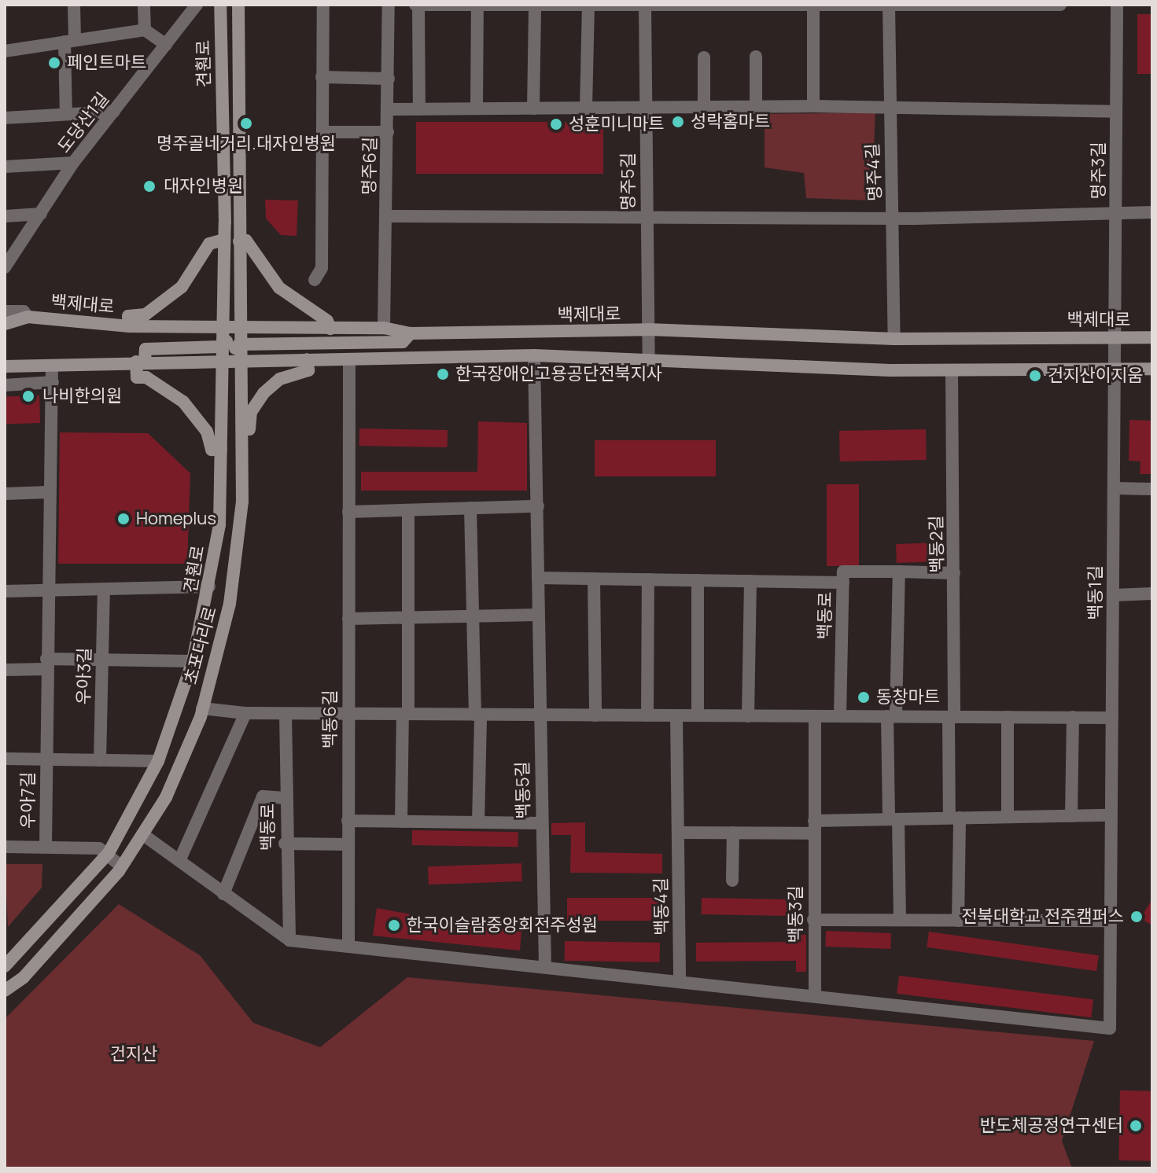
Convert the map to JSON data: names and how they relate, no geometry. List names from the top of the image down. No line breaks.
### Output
{"streets":{"street":["견훤로","도당산1길","명주6길","명주3길","명주4길","명주5길","백제대로","백동2길","백동1길","백동로","초포다리로","우아3길","백동6길","백동5길","우아7길","백동4길","백동3길"]},"crossings":[["견훤로","백제대로"],["견훤로","초포다리로"],["견훤로","우아7길"],["명주6길","백제대로"],["명주3길","백제대로"],["명주3길","백동1길"],["명주4길","백제대로"],["명주5길","백제대로"],["백제대로","초포다리로"],["백동2길","백동로"],["백동1길","백동3길"]],"parks":["건지산"],"places":["페인트마트","성락홈마트","명주골네거리.대자인병원","성훈미니마트","대자인병원","한국장애인고용공단전북지사","건지산이지움","나비한의원","Homeplus","동창마트","전북대학교 전주캠퍼스","한국이슬람중앙회전주성원","반도체공정연구센터"]}
